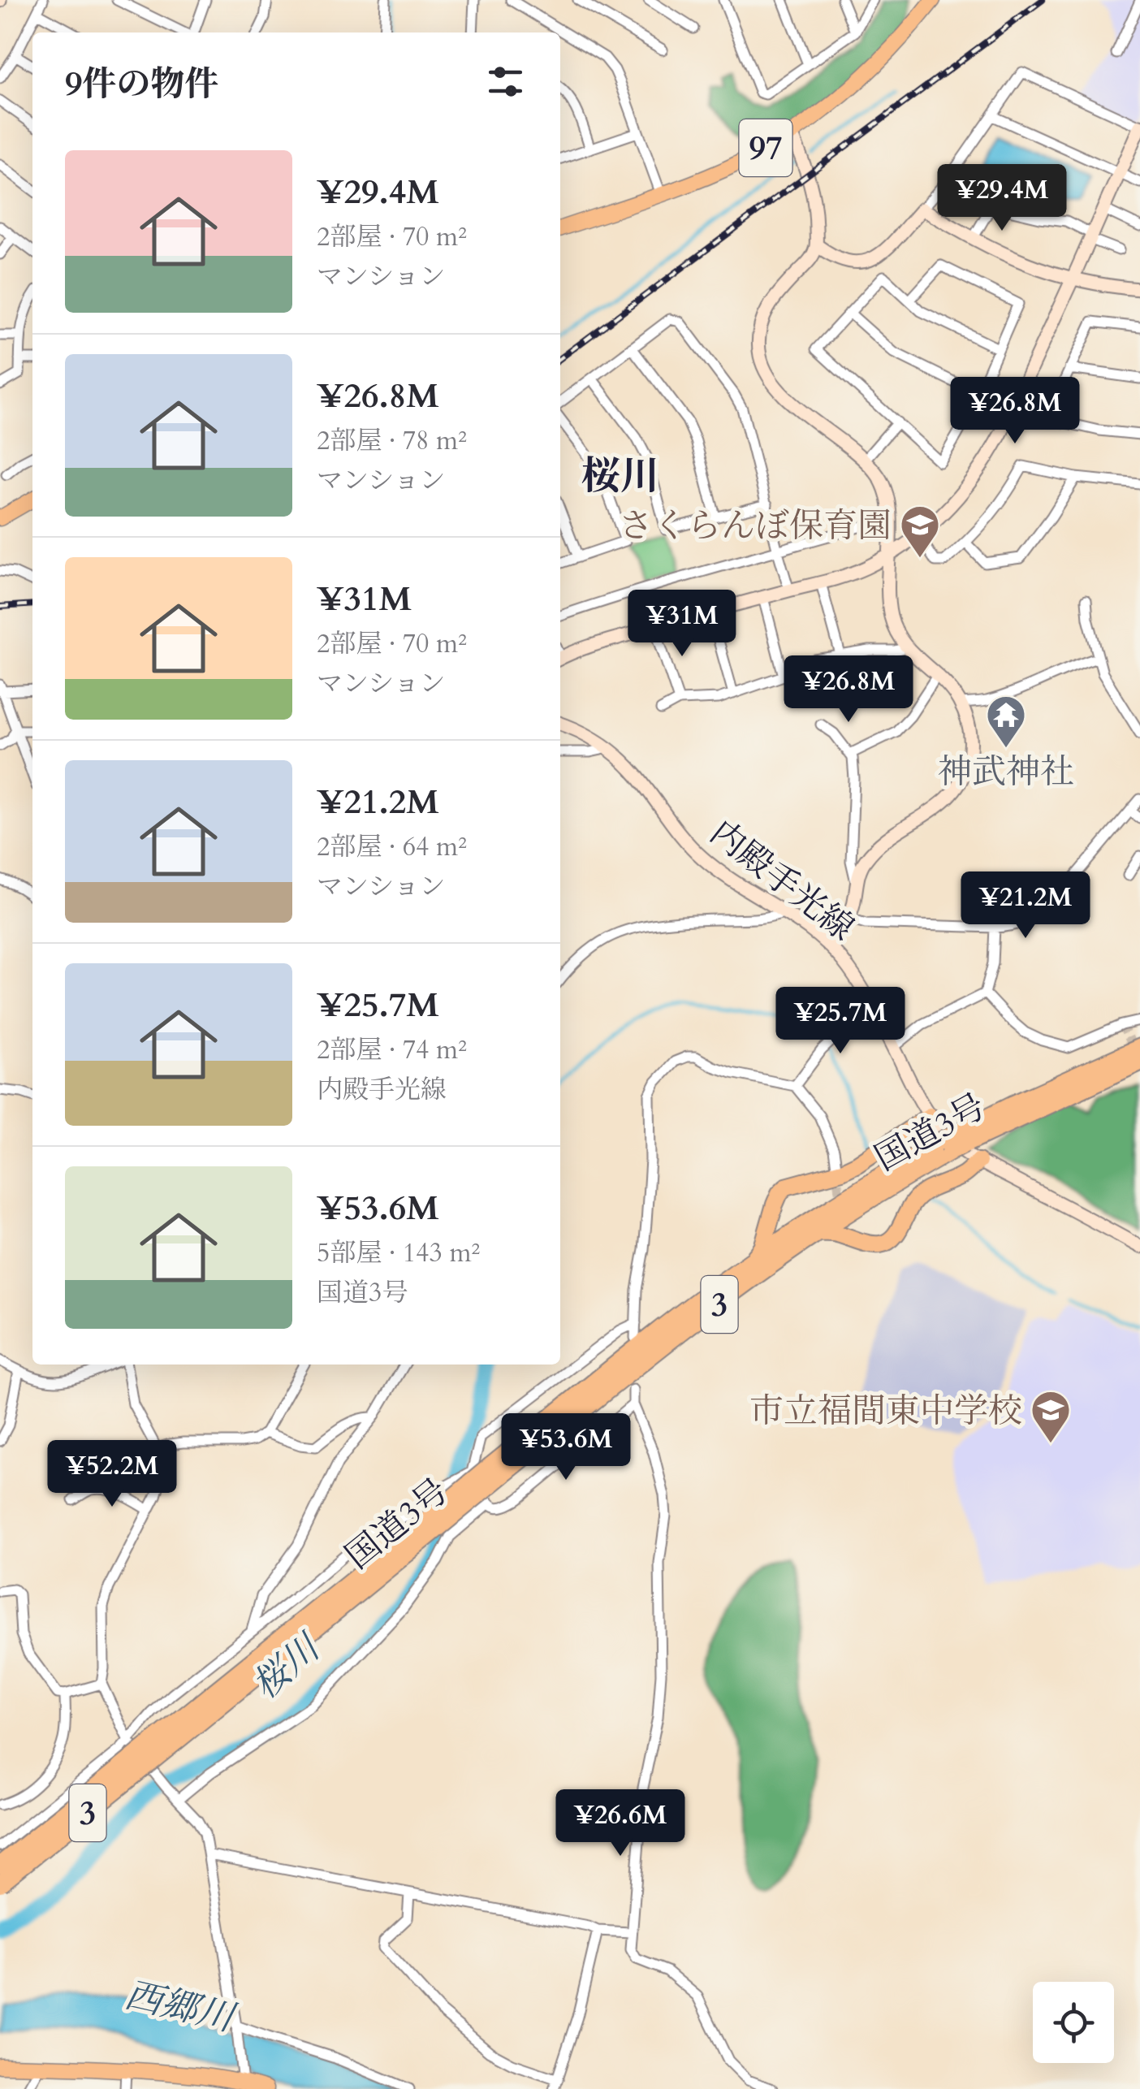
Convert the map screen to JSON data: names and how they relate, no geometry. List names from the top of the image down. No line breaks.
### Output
{"streets":{"highway":["国道3号","3"],"main road":["97"],"street":["内殿手光線"]},"districts":["桜川"],"water":["桜川","西郷川"],"places":{"school or university":["さくらんぼ保育園","市立福間東中学校"],"temple":["神武神社"]},"page":{"heading":"9件の物件","list":[{"name":"¥29.4M","note":"2部屋 · 70 m² · マンション"},{"name":"¥26.8M","note":"2部屋 · 78 m² · マンション"},{"name":"¥31M","note":"2部屋 · 70 m² · マンション"},{"name":"¥21.2M","note":"2部屋 · 64 m² · マンション"},{"name":"¥25.7M","note":"2部屋 · 74 m² · 内殿手光線"},{"name":"¥53.6M","note":"5部屋 · 143 m² · 国道3号"}],"price":["¥29.4M","¥26.8M","¥31M","¥26.8M","¥21.2M","¥25.7M","¥53.6M","¥52.2M","¥26.6M"]}}
